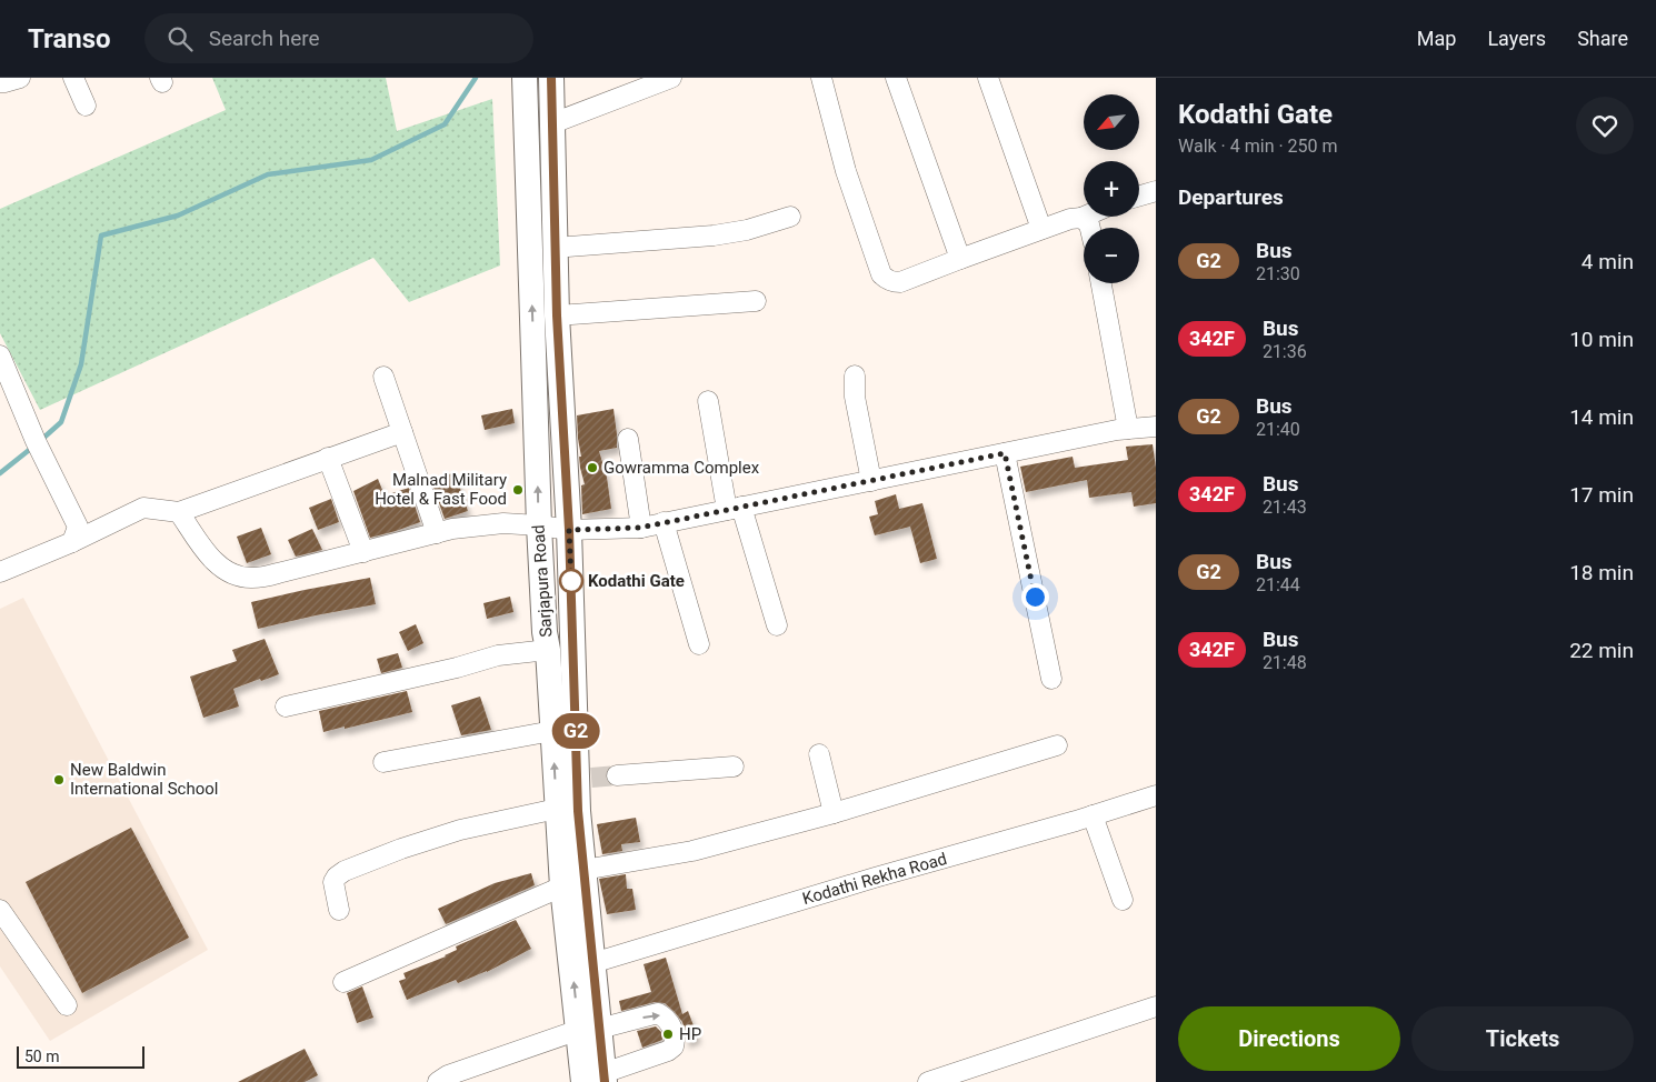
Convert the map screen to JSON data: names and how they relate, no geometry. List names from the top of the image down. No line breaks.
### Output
{"streets":{"main road":["Sarjapura Road"],"street":["Kodathi Rekha Road"]},"crossings":[["Sarjapura Road","Kodathi Rekha Road"]],"places":["Gowramma Complex","Malnad Military Hotel & Fast Food","Kodathi Gate","New Baldwin International School","HP"],"lines":["bus line G2"],"scale_bar":"50 m","north":"bottom left","page":{"header":"Transo","search":"Search here","nav":["Map","Layers","Share"],"on_map":"G2","heading":[["Kodathi Gate","Walk · 4 min · 250 m"],"Departures"],"map_buttons":["+","−"],"list":[{"mark":"G2","name":"Bus","note":"21:30","value":"4 min"},{"mark":"342F","name":"Bus","note":"21:36","value":"10 min"},{"mark":"G2","name":"Bus","note":"21:40","value":"14 min"},{"mark":"342F","name":"Bus","note":"21:43","value":"17 min"},{"mark":"G2","name":"Bus","note":"21:44","value":"18 min"},{"mark":"342F","name":"Bus","note":"21:48","value":"22 min"}],"buttons":["Directions","Tickets"],"scale":"50 m"}}
